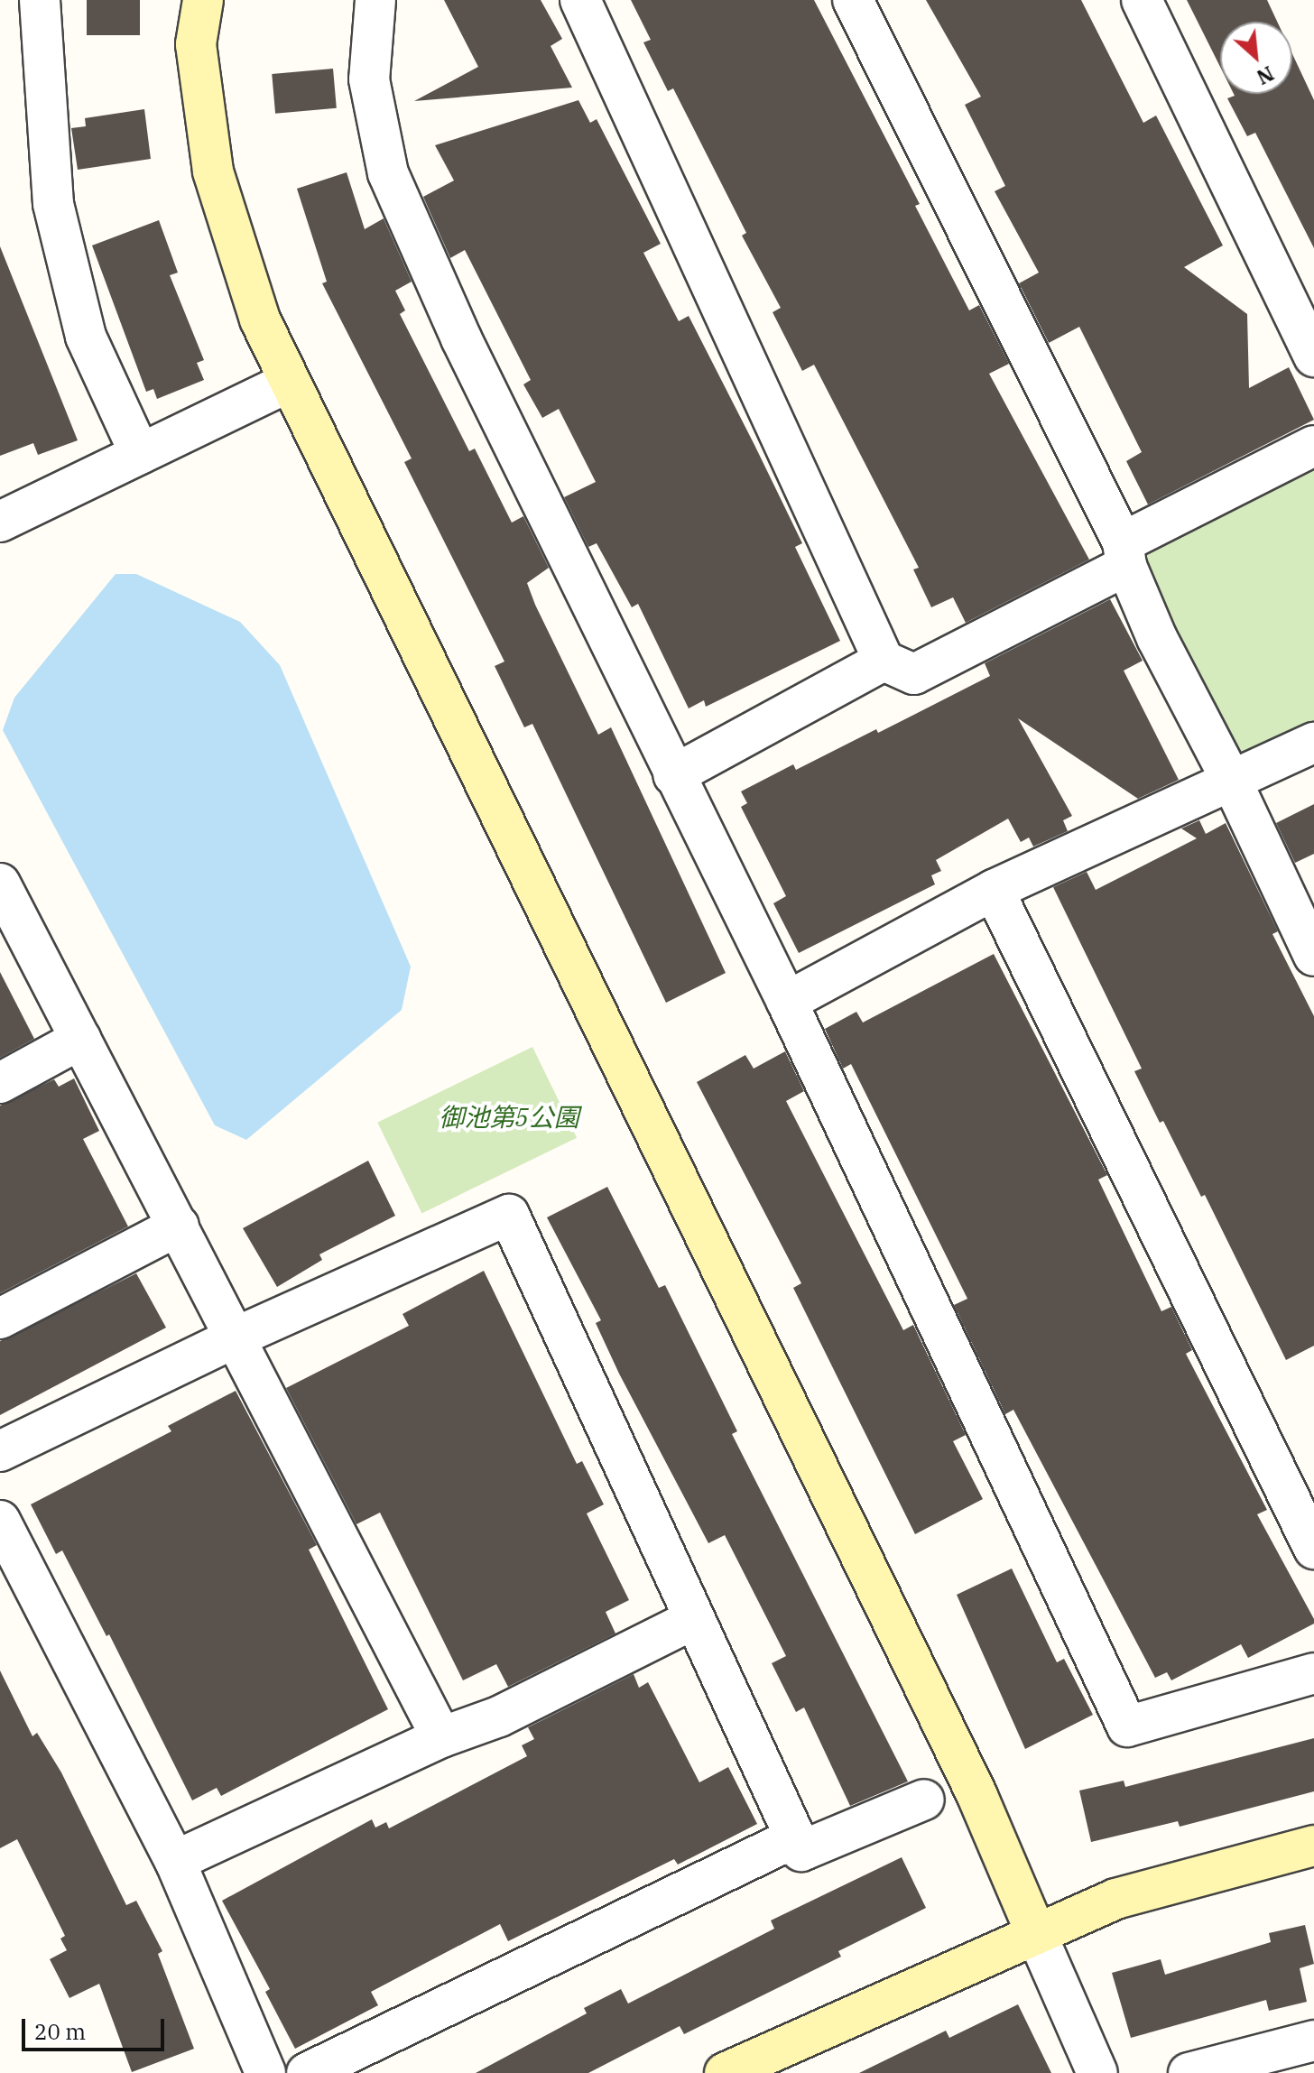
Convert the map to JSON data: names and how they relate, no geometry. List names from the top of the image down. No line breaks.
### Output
{"parks":["御池第5公園"],"scale_bar":"20 m","north":"bottom right"}
